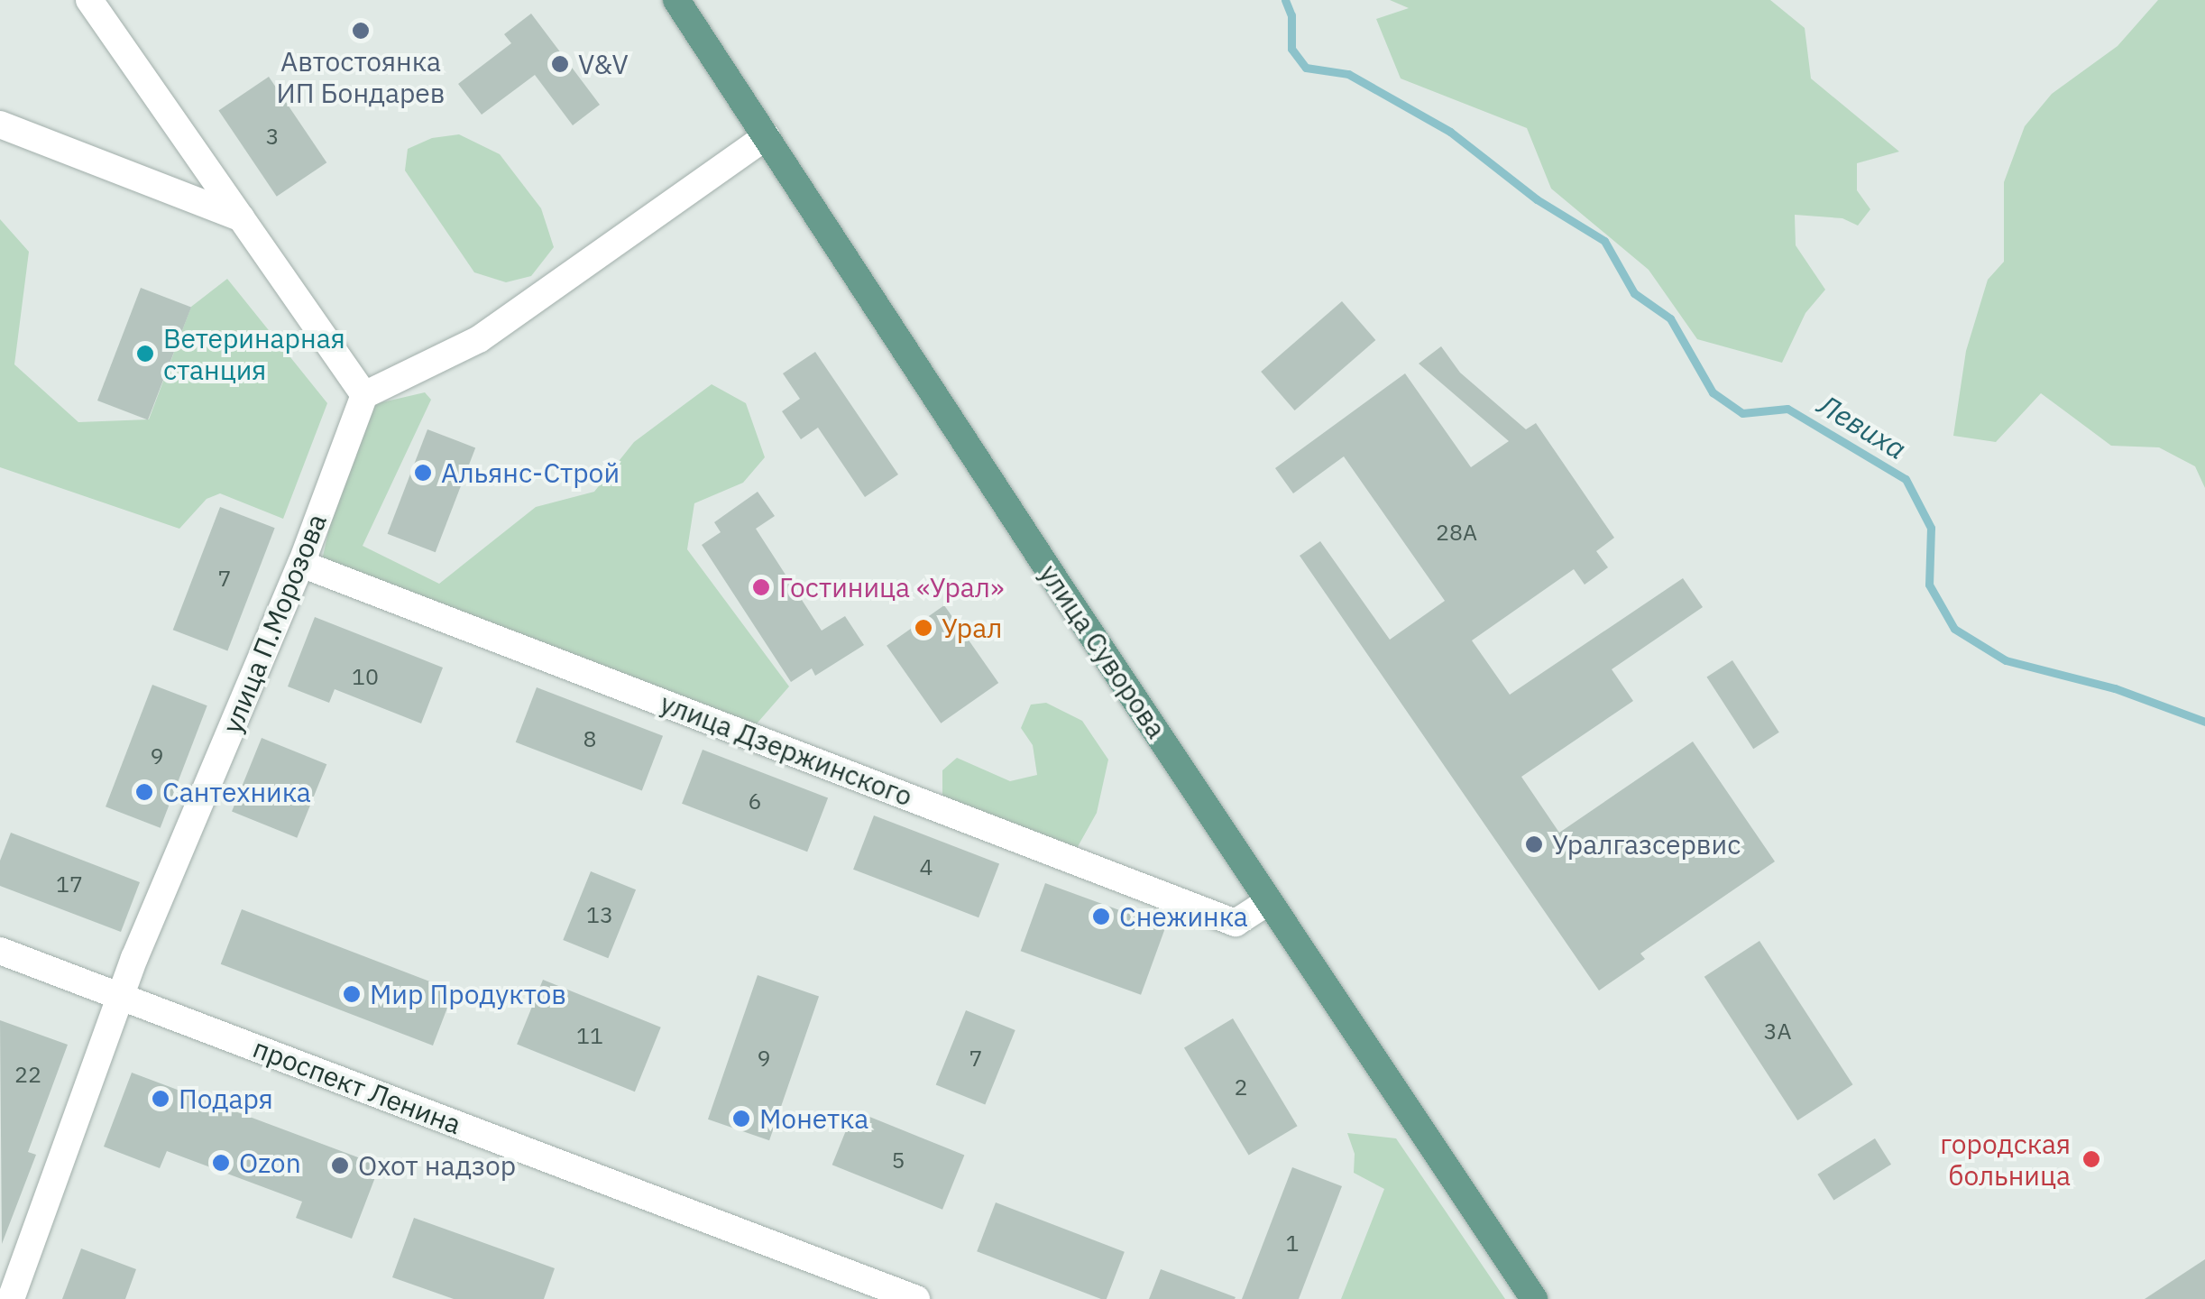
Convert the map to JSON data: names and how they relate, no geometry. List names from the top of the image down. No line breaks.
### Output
{"streets":{"main road":["улица Суворова"],"street":["улица П.Морозова","улица Дзержинского","проспект Ленина"]},"crossings":[["улица П.Морозова","улица Дзержинского"],["улица П.Морозова","проспект Ленина"],["улица Суворова","улица Дзержинского"]],"water":["Левиха"],"places":["Автостоянка ИП Бондарев","V&V","Ветеринарная станция","Альянс-Строй","Гостиница «Урал»","Урал","Сантехника","Уралгазсервис","Снежинка","Мир Продуктов","Подаря","Монетка","городская больница","Ozon","Охот надзор"],"house_numbers":["3","28А","7","10","8","9","6","4","17","13","3А","11","9","7","22","2","5","1"]}
